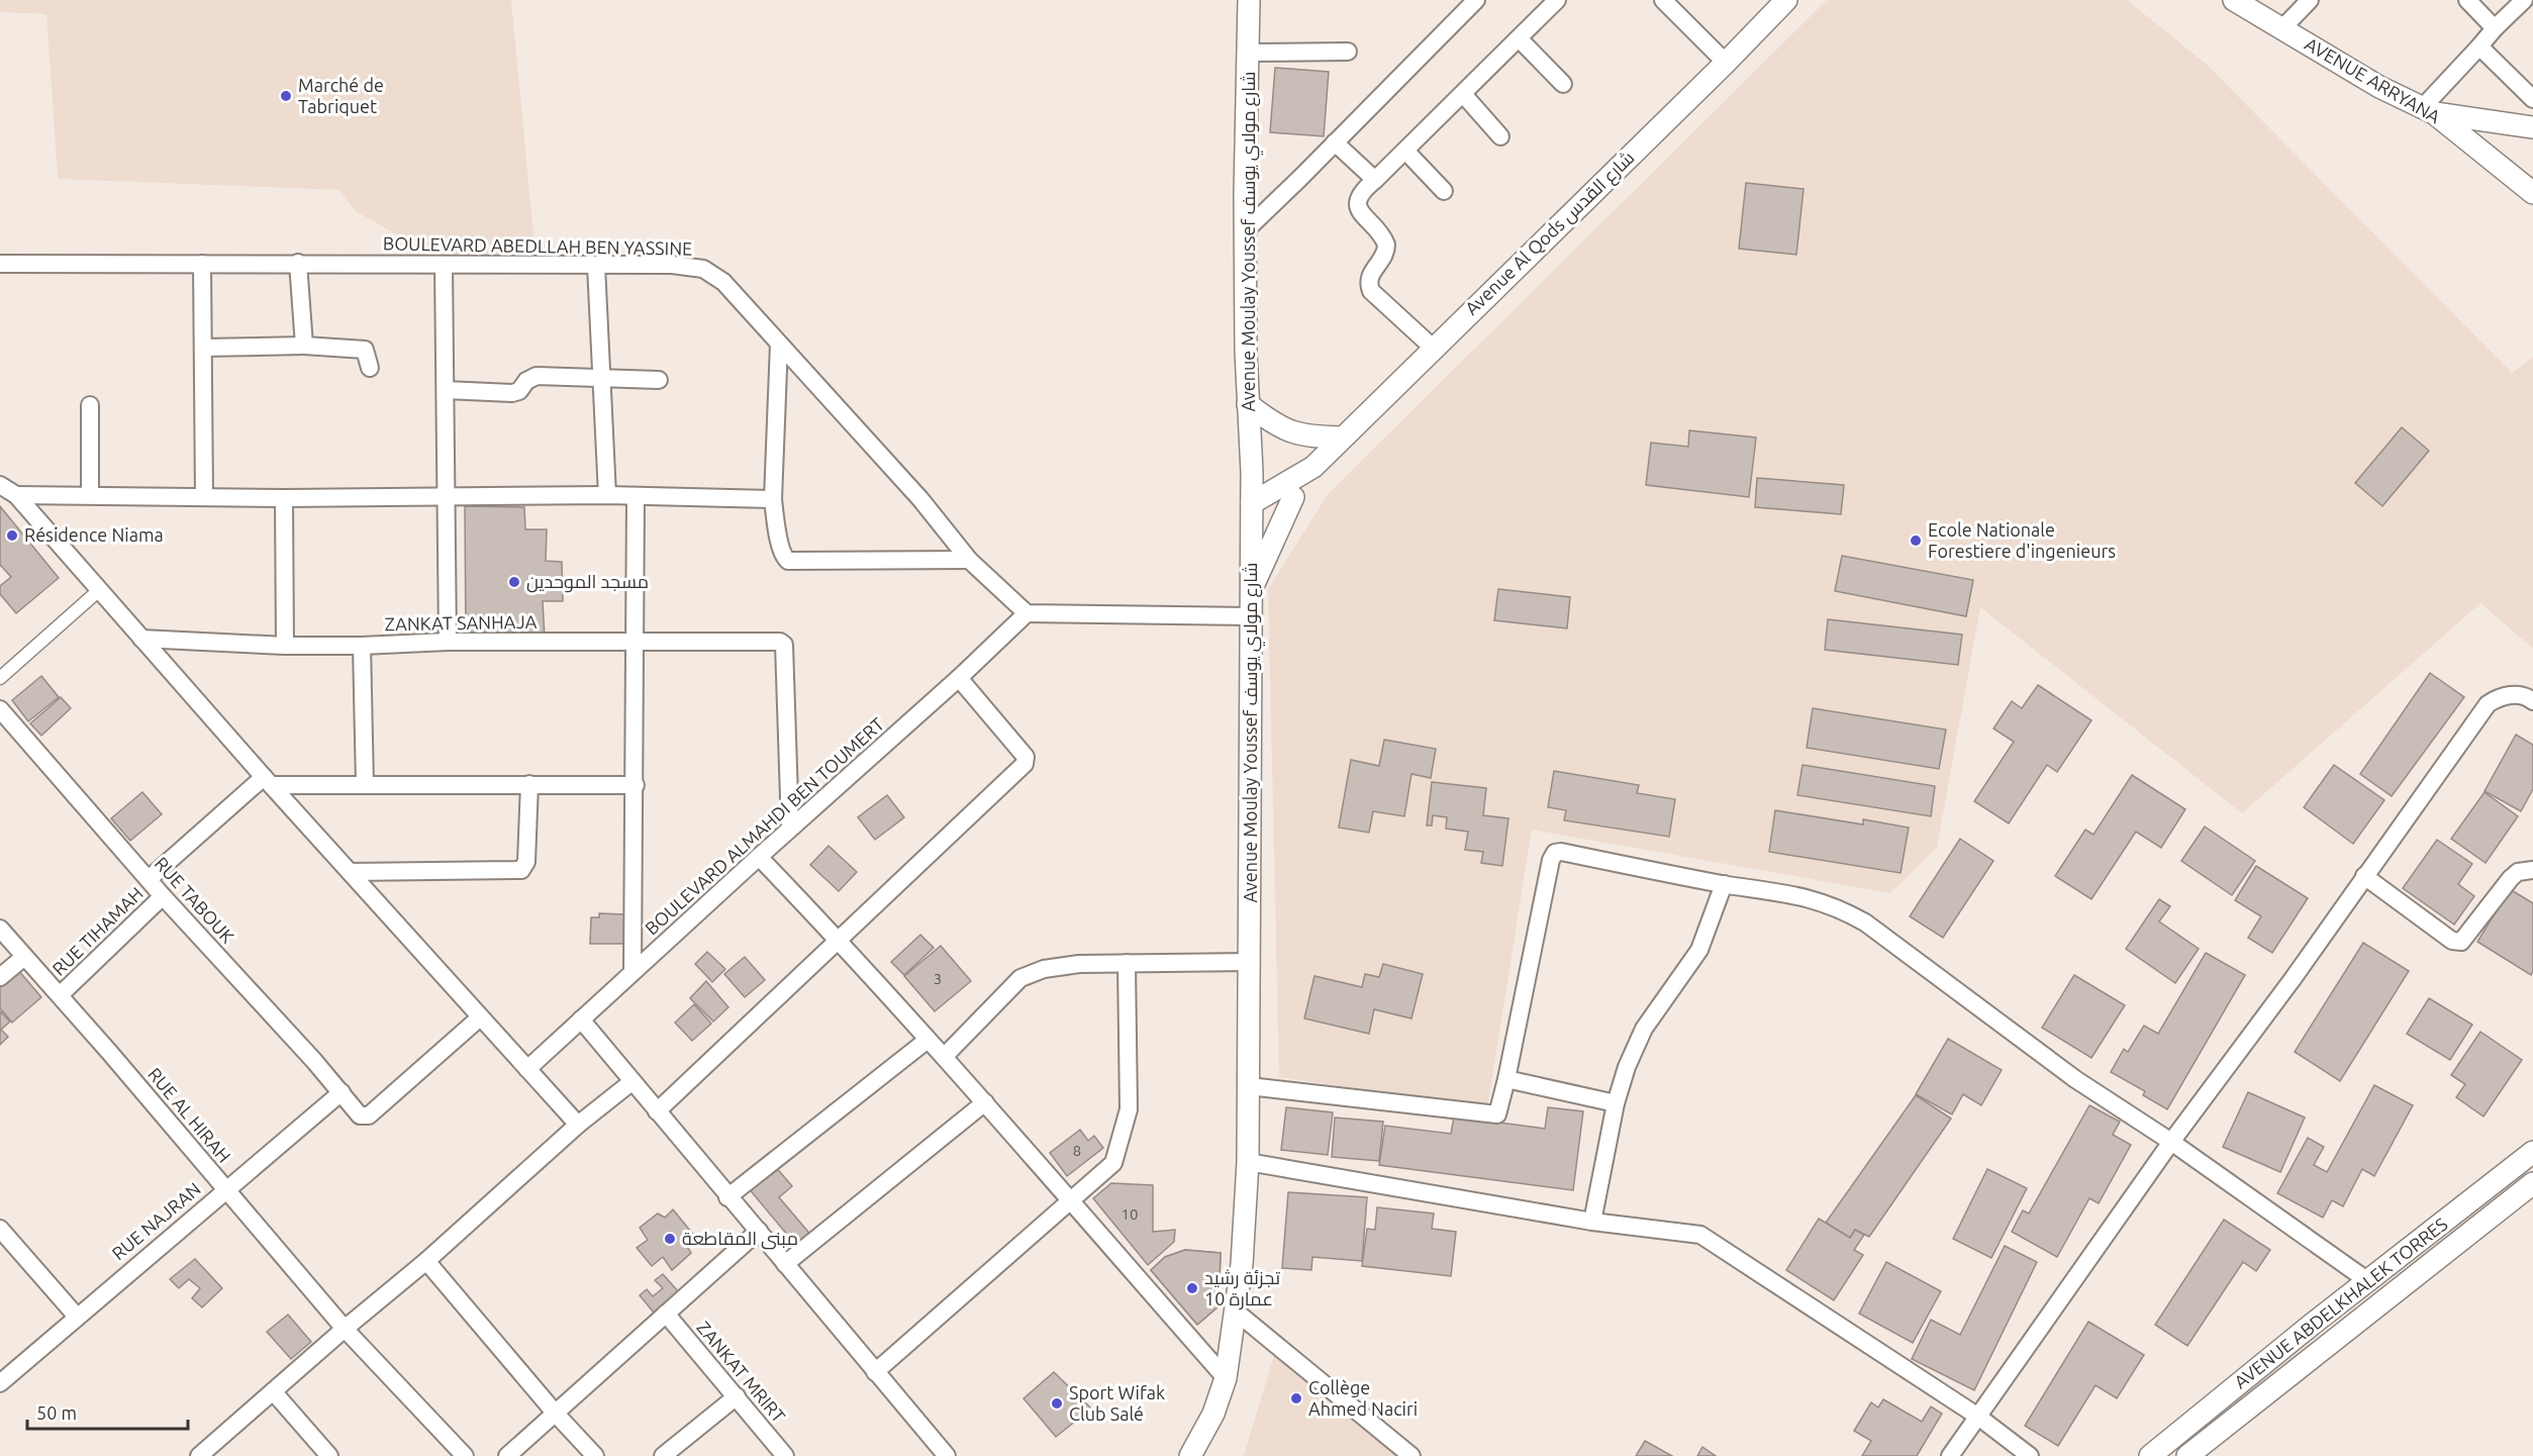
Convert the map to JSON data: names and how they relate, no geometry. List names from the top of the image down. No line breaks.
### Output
{"streets":{"street":["AVENUE ARRYANA","Avenue Al Qods شارع القدس","Avenue Moulay Youssef شارع مولاي يوسف","BOULEVARD ABEDLLAH BEN YASSINE","ZANKAT SANHAJA","BOULEVARD ALMAHDI BEN TOUMERT","RUE TABOUK","RUE TIHAMAH","RUE AL HIRAH","RUE NAJRAN","AVENUE ABDELKHALEK TORRES","ZANKAT MRIRT"]},"crossings":[["Avenue Al Qods شارع القدس","Avenue Moulay Youssef شارع مولاي يوسف"],["BOULEVARD ABEDLLAH BEN YASSINE","BOULEVARD ALMAHDI BEN TOUMERT"],["ZANKAT SANHAJA","BOULEVARD ALMAHDI BEN TOUMERT"],["RUE TABOUK","RUE TIHAMAH"],["RUE TABOUK","RUE NAJRAN"],["RUE TIHAMAH","RUE AL HIRAH"],["RUE AL HIRAH","RUE NAJRAN"]],"places":["Marché de Tabriquet","Résidence Niama","Ecole Nationale Forestiere d'ingenieurs","مسجد الموحدين","مبنى المقاطعة","تجزئة رشيد عمارة 10","Collège Ahmed Naciri","Sport Wifak Club Salé"],"house_numbers":["3","8","10"],"scale_bar":"50 m"}
